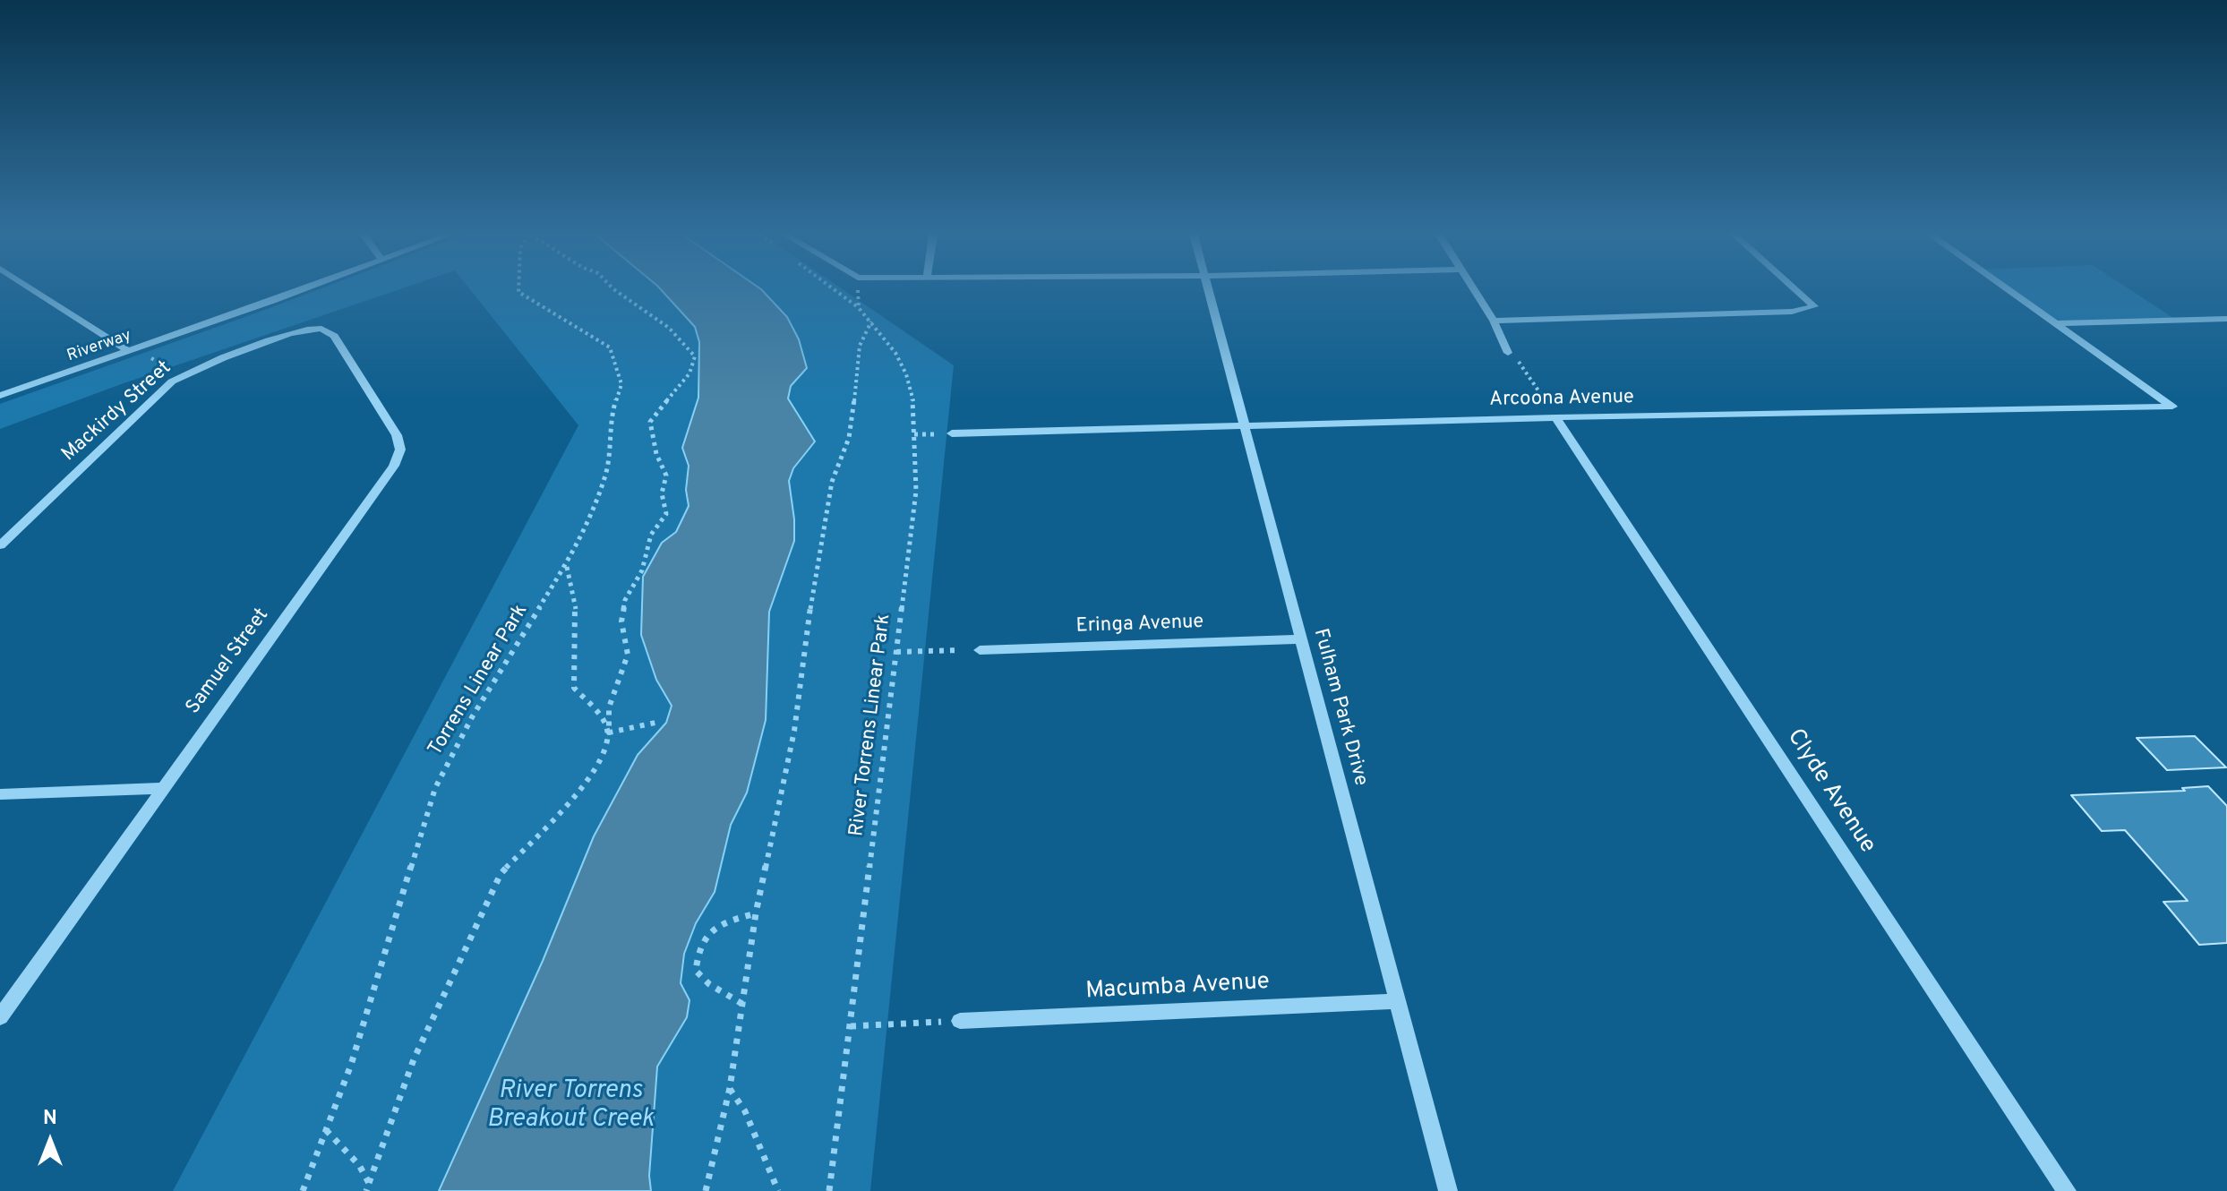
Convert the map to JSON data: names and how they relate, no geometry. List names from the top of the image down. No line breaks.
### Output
{"streets":{"street":["Riverway","Arcoona Avenue","Mackirdy Street","Eringa Avenue","Samuel Street","Fulham Park Drive","Clyde Avenue","Macumba Avenue"],"path":["Torrens Linear Park","River Torrens Linear Park"]},"crossings":[["Arcoona Avenue","Fulham Park Drive"],["Arcoona Avenue","Clyde Avenue"],["Mackirdy Street","Samuel Street"],["Eringa Avenue","Fulham Park Drive"],["Fulham Park Drive","Macumba Avenue"]],"water":["River Torrens Breakout Creek"],"north":"top"}
